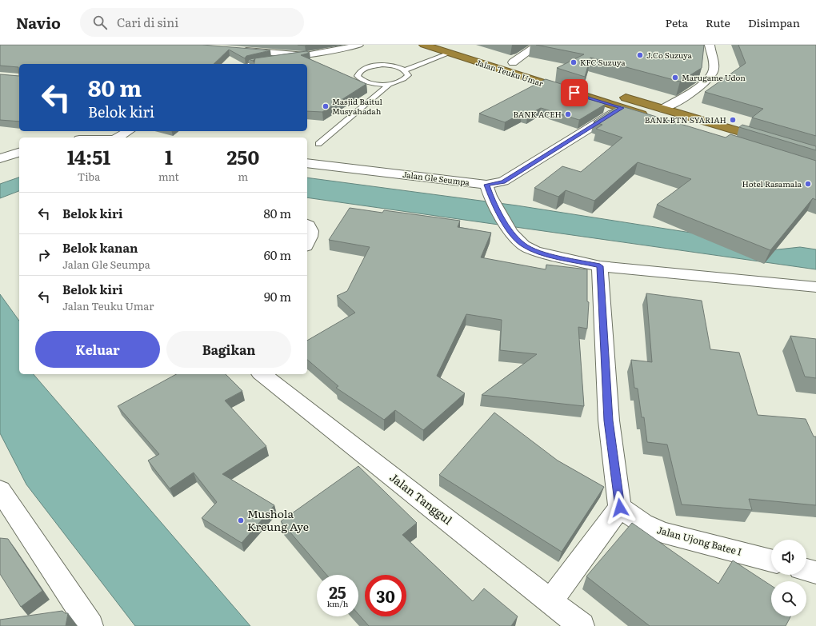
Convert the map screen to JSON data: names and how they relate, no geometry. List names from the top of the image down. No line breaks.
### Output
{"streets":{"highway":["Jalan Teuku Umar"],"street":["Jalan Gle Seumpa","Jalan Tanggul","Jalan Ujong Batee I"]},"crossings":[["Jalan Teuku Umar","Jalan Gle Seumpa"]],"places":["J.Co Suzuya","KFC Suzuya","Marugame Udon","Masjid Baitul Musyahadah","BANK ACEH","BANK BTN SYARIAH","Hotel Rasamala","Mushola Kreung Aye"],"page":{"header":"Navio","search":"Cari di sini","nav":["Peta","Rute","Disimpan"],"turn":["80 m","Belok kiri"],"eta":["14:51","Tiba","1","mnt","250","m"],"list":[{"name":"Belok kiri","value":"80 m"},{"name":"Belok kanan","note":"Jalan Gle Seumpa","value":"60 m"},{"name":"Belok kiri","note":"Jalan Teuku Umar","value":"90 m"}],"buttons":["Keluar","Bagikan"],"speed":"25 km/h","limit":"30"}}
